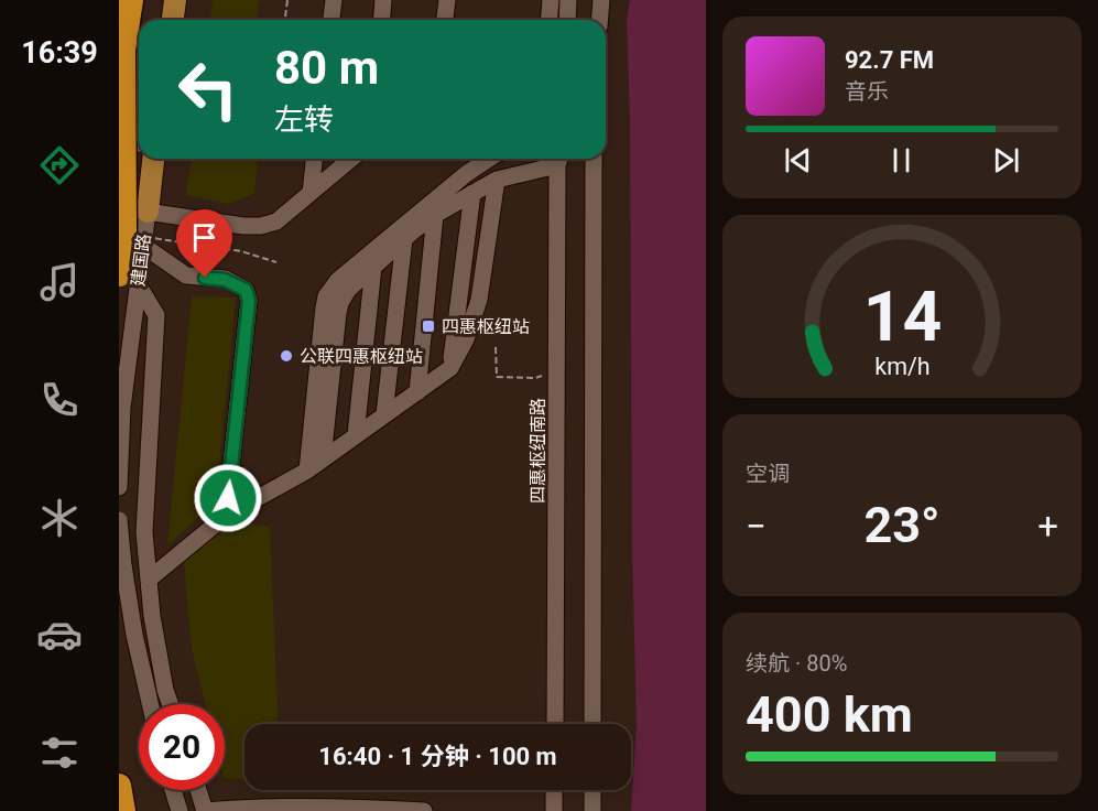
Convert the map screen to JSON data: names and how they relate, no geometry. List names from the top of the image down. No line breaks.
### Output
{"streets":{"main road":["建国路"],"street":["四惠枢纽南路"]},"places":{"transit":["四惠枢纽站"],"other":["公联四惠枢纽站"]},"page":{"tabs":"16:39","turn":["80 m","左转"],"song":["92.7 FM","音乐"],"tile":["空调",["续航 · 80%","400 km"]],"heat":["−","23°","+"],"limit":"20","trip":"16:40 · 1 分钟 · 100 m","gauge":["14","km/h"]}}
